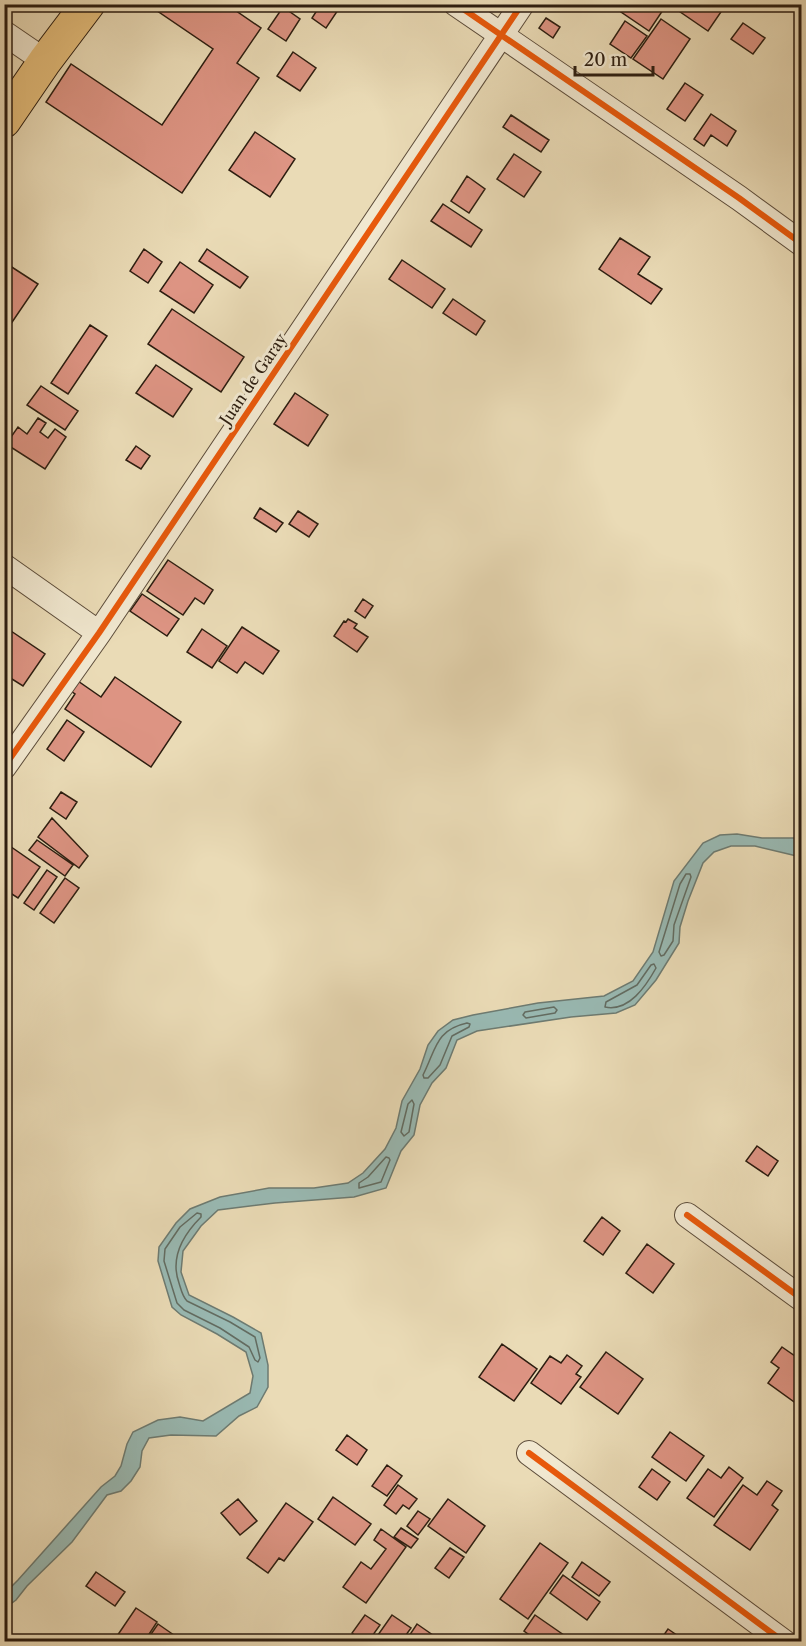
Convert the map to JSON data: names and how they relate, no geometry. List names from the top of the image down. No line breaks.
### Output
{"streets":{"street":["Juan de Garay"]},"scale_bar":"20 m"}
